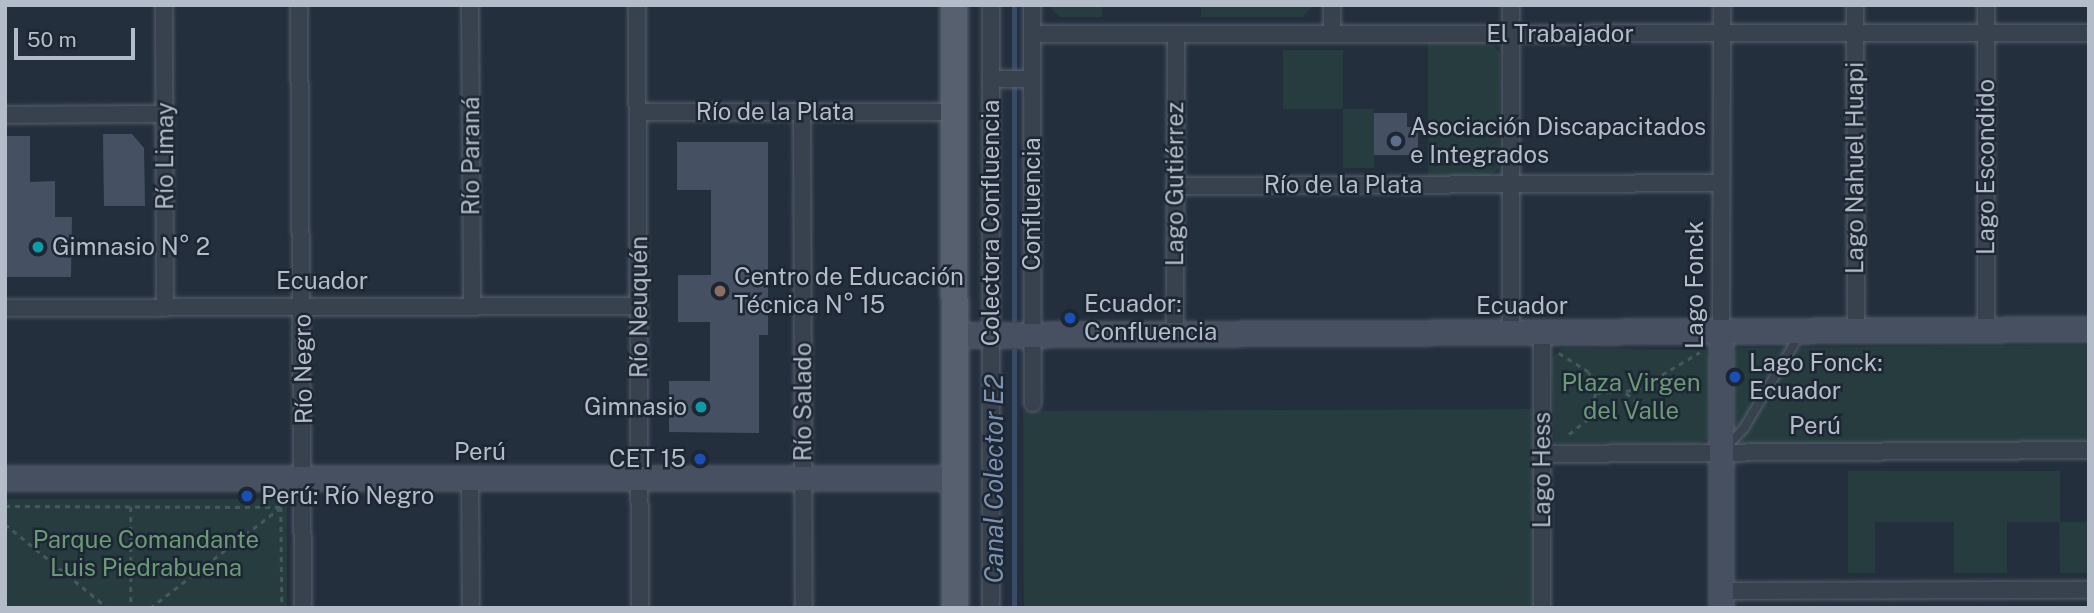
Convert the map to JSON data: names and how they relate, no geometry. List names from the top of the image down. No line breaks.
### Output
{"streets":{"street":["El Trabajador","Río de la Plata","Río Limay","Río Paraná","Lago Escondido","Lago Nahuel Huapi","Lago Gutiérrez","Confluencia","Colectora Confluencia","Ecuador","Lago Fonck","Río Neuquén","Río Negro","Río Salado","Perú","Lago Hess"]},"crossings":[["El Trabajador","Lago Escondido"],["El Trabajador","Lago Nahuel Huapi"],["El Trabajador","Lago Gutiérrez"],["El Trabajador","Confluencia"],["El Trabajador","Lago Fonck"],["Río de la Plata","Lago Gutiérrez"],["Río de la Plata","Lago Fonck"],["Río de la Plata","Río Neuquén"],["Río de la Plata","Río Salado"],["Río Limay","Ecuador"],["Río Paraná","Ecuador"],["Lago Escondido","Ecuador"],["Lago Nahuel Huapi","Ecuador"],["Lago Gutiérrez","Ecuador"],["Confluencia","Ecuador"],["Colectora Confluencia","Ecuador"],["Ecuador","Lago Fonck"],["Ecuador","Río Neuquén"],["Ecuador","Río Negro"],["Ecuador","Lago Hess"],["Lago Fonck","Perú"],["Río Neuquén","Perú"],["Río Negro","Perú"],["Río Salado","Perú"],["Perú","Lago Hess"]],"water":["Canal Colector E2"],"parks":["Plaza Virgen del Valle","Parque Comandante Luis Piedrabuena"],"places":["Asociación Discapacitados e Integrados","Gimnasio N° 2","Centro de Educación Técnica N° 15","Ecuador: Confluencia","Lago Fonck: Ecuador","Gimnasio","CET 15","Perú: Río Negro"],"scale_bar":"50 m"}
